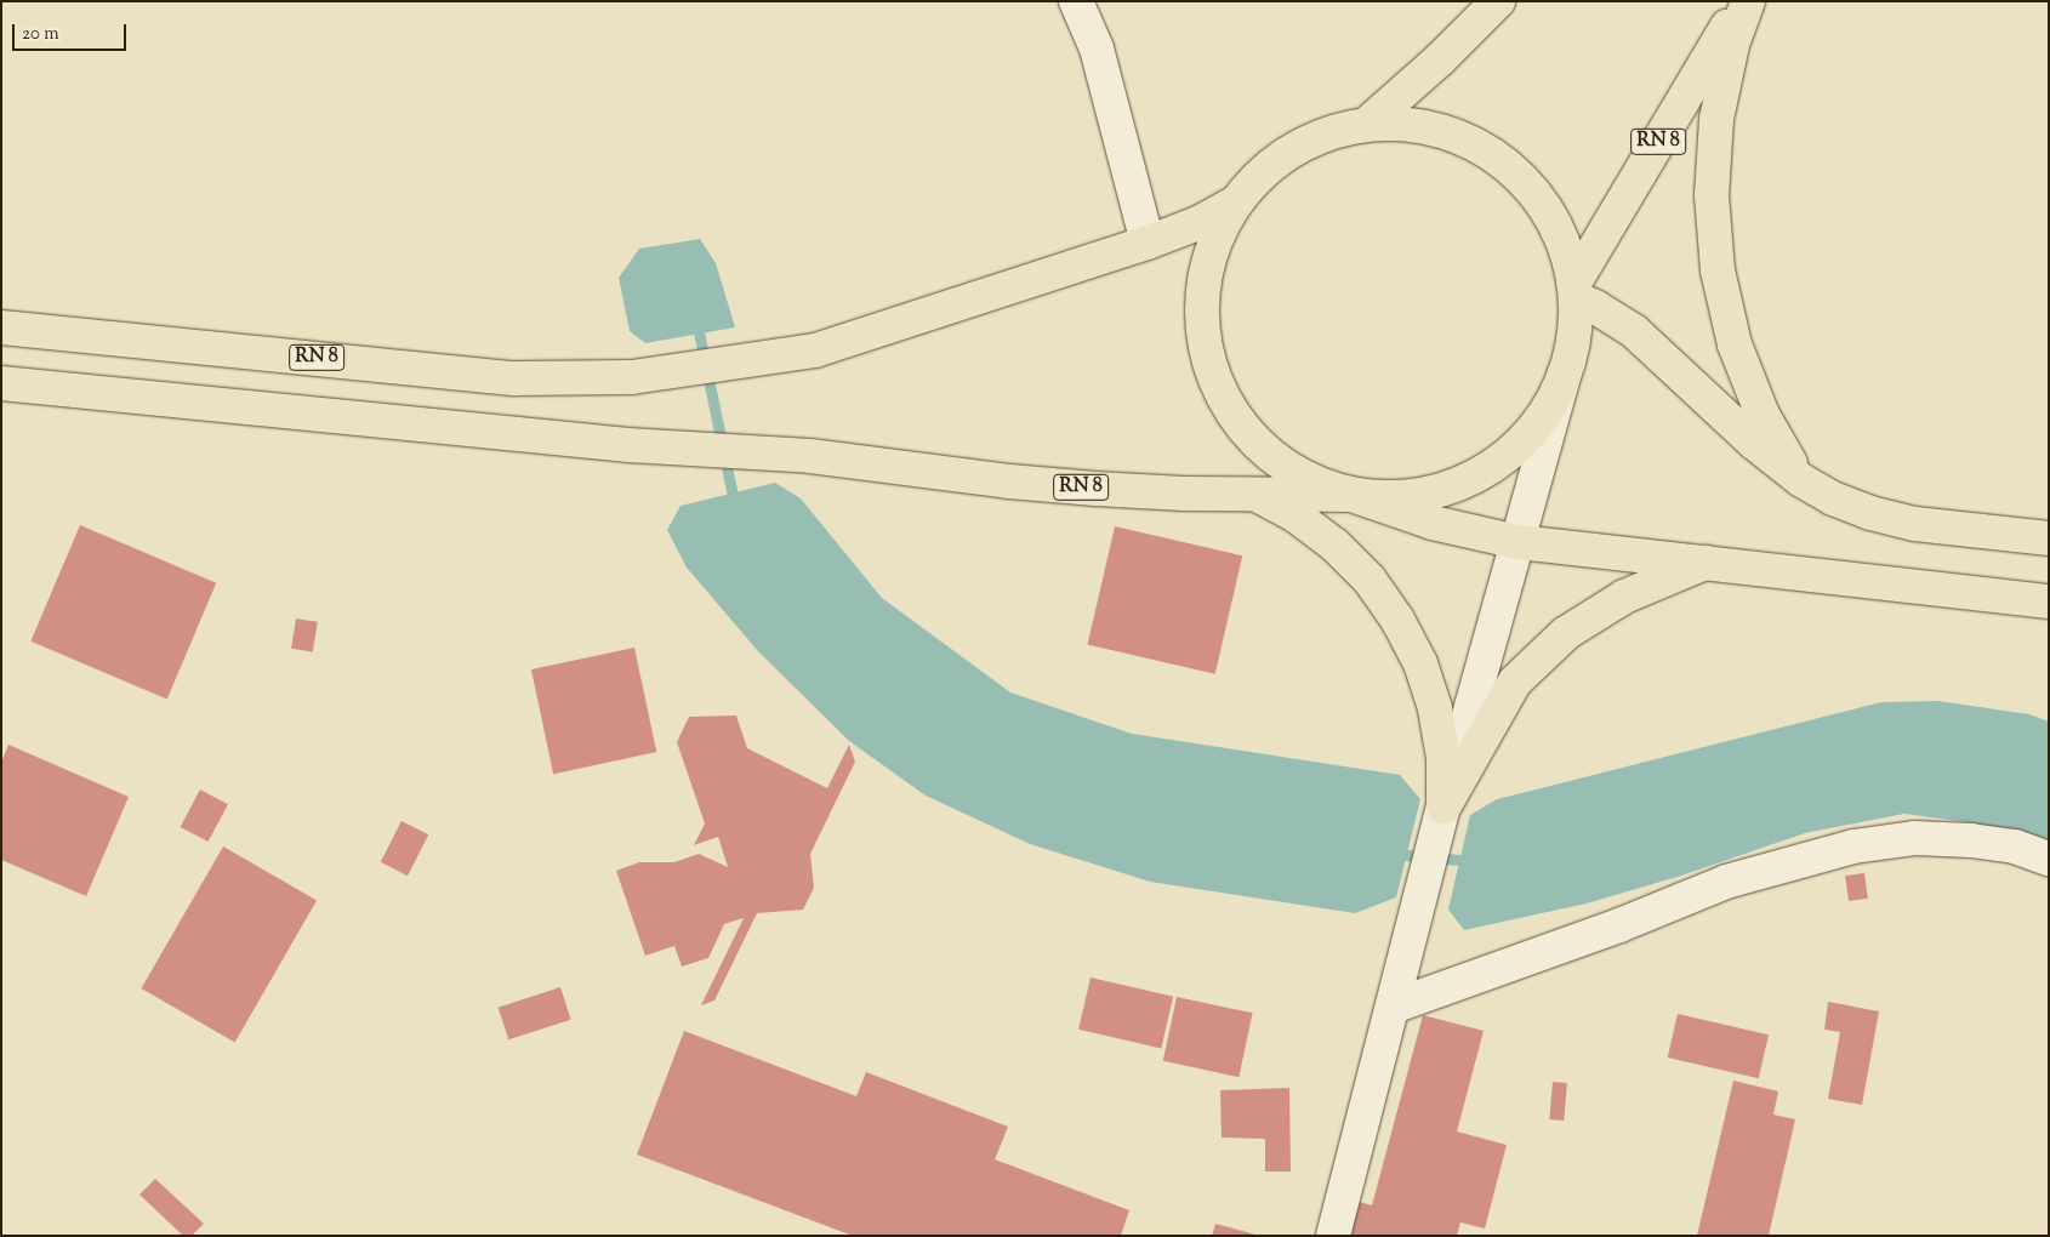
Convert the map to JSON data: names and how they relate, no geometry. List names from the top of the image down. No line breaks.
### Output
{"streets":{"highway":["RN 8"]},"scale_bar":"20 m"}
